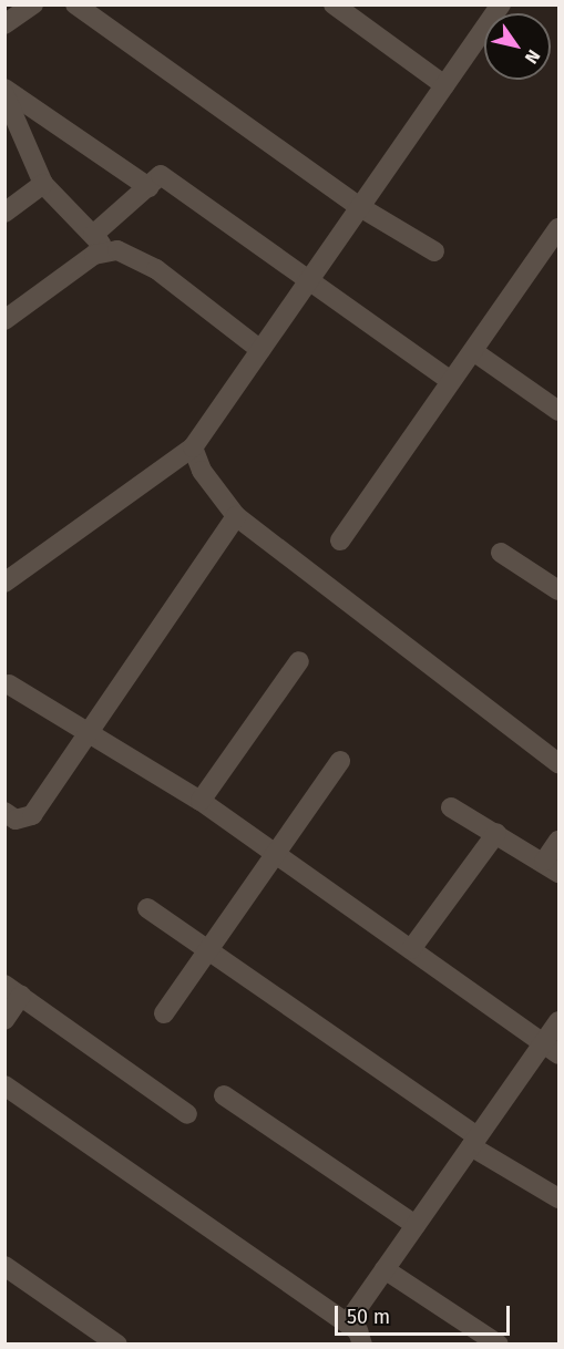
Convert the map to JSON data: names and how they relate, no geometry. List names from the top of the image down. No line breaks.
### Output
{"scale_bar":"50 m","north":"bottom right"}
